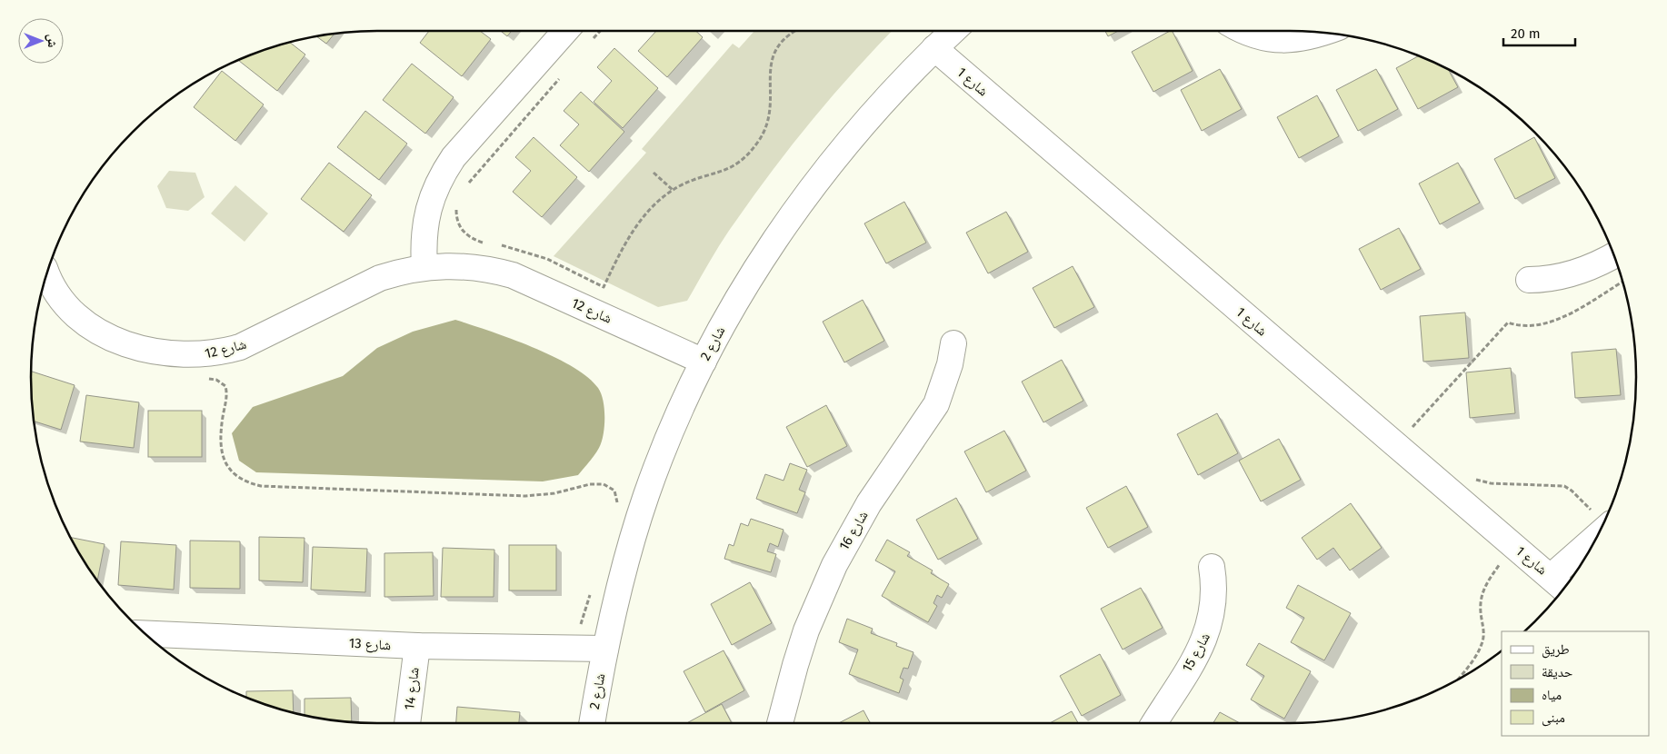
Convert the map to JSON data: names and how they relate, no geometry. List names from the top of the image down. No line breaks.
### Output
{"streets":{"street":["شارع 1","شارع 12","شارع 2","شارع 16","شارع 13","شارع 15","شارع 14"]},"crossings":[["شارع 1","شارع 2"],["شارع 12","شارع 2"],["شارع 2","شارع 13"],["شارع 13","شارع 14"]],"legend":["طريق","حديقة","مياه","مبنى"],"scale_bar":"20 m","north":"right"}
